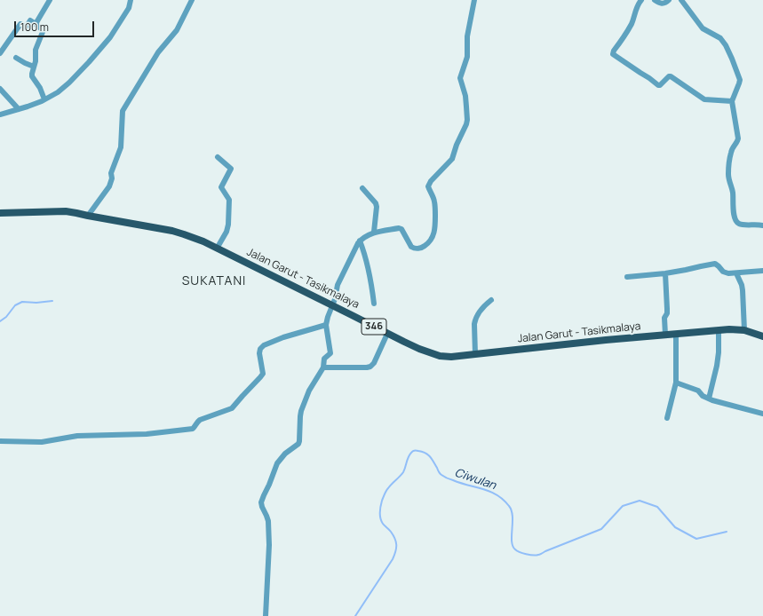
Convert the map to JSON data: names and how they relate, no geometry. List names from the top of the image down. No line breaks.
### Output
{"streets":{"main road":["Jalan Garut - Tasikmalaya","346"]},"districts":["SUKATANI"],"water":["Ciwulan"],"scale_bar":"100 m"}
